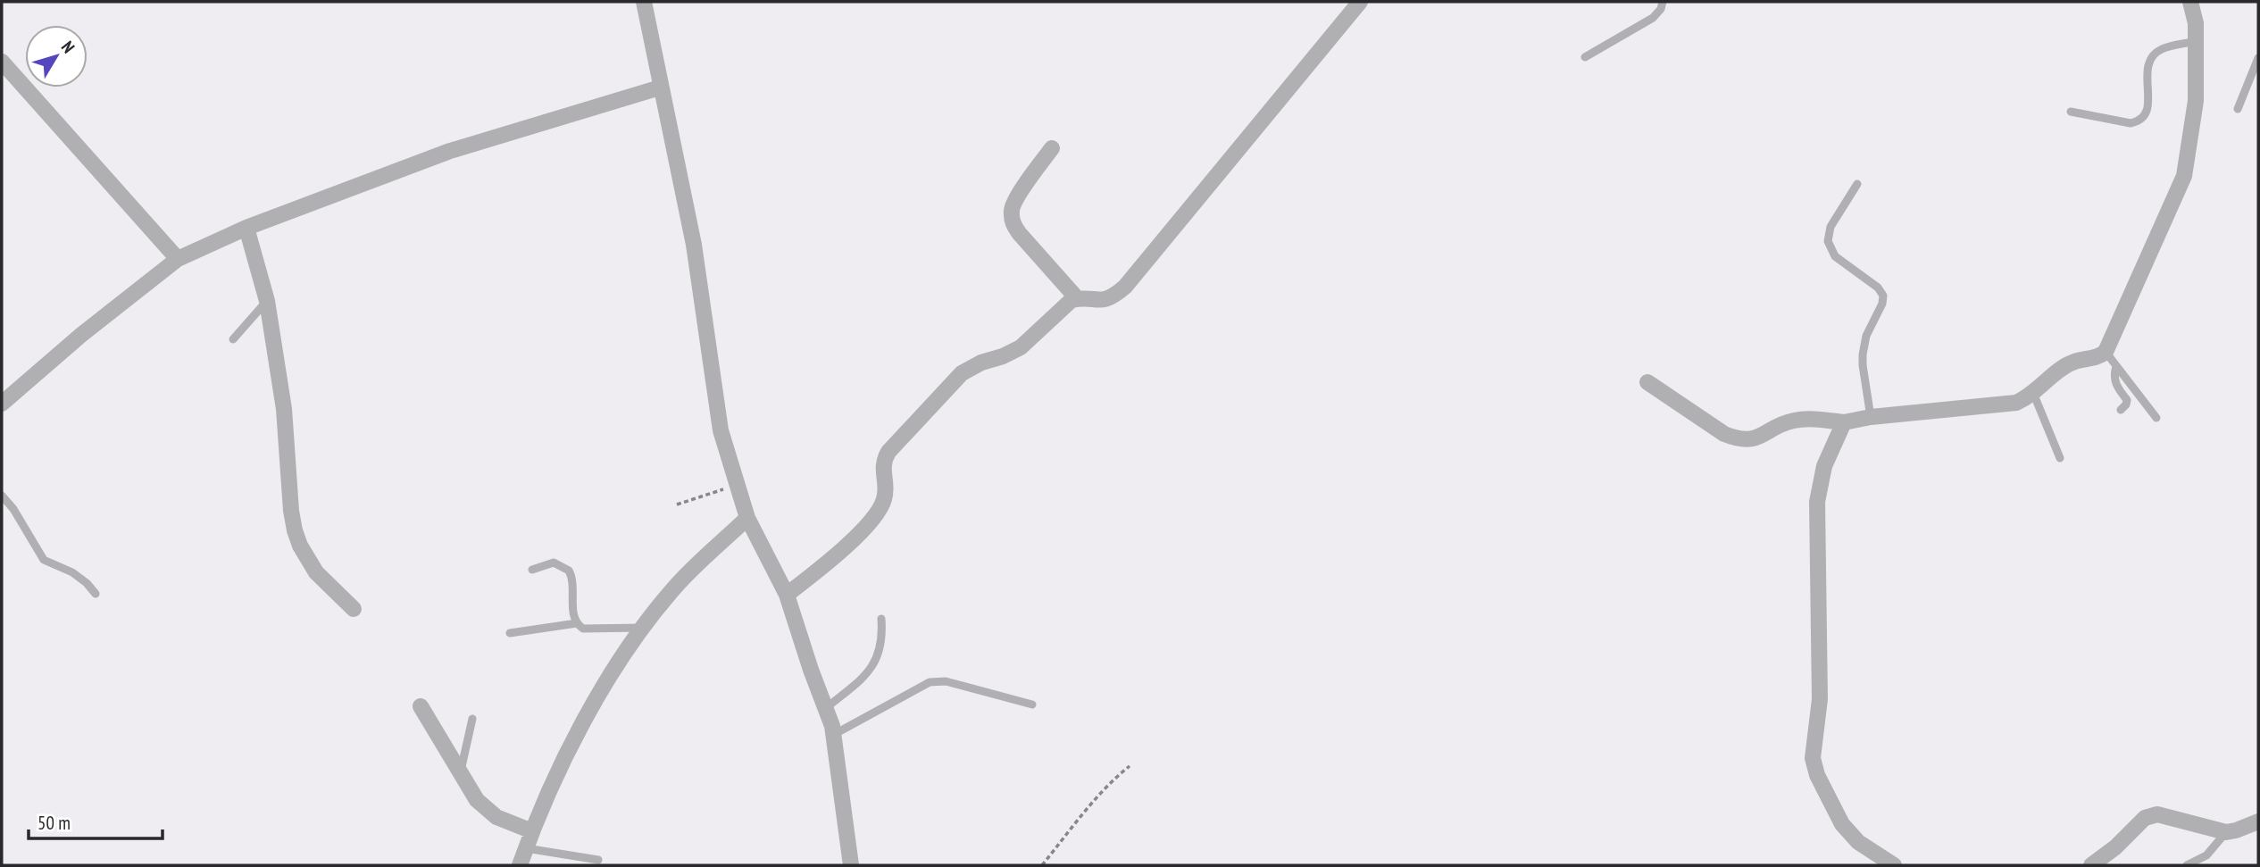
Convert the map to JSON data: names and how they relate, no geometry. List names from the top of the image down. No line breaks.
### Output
{"scale_bar":"50 m","north":"top right"}
